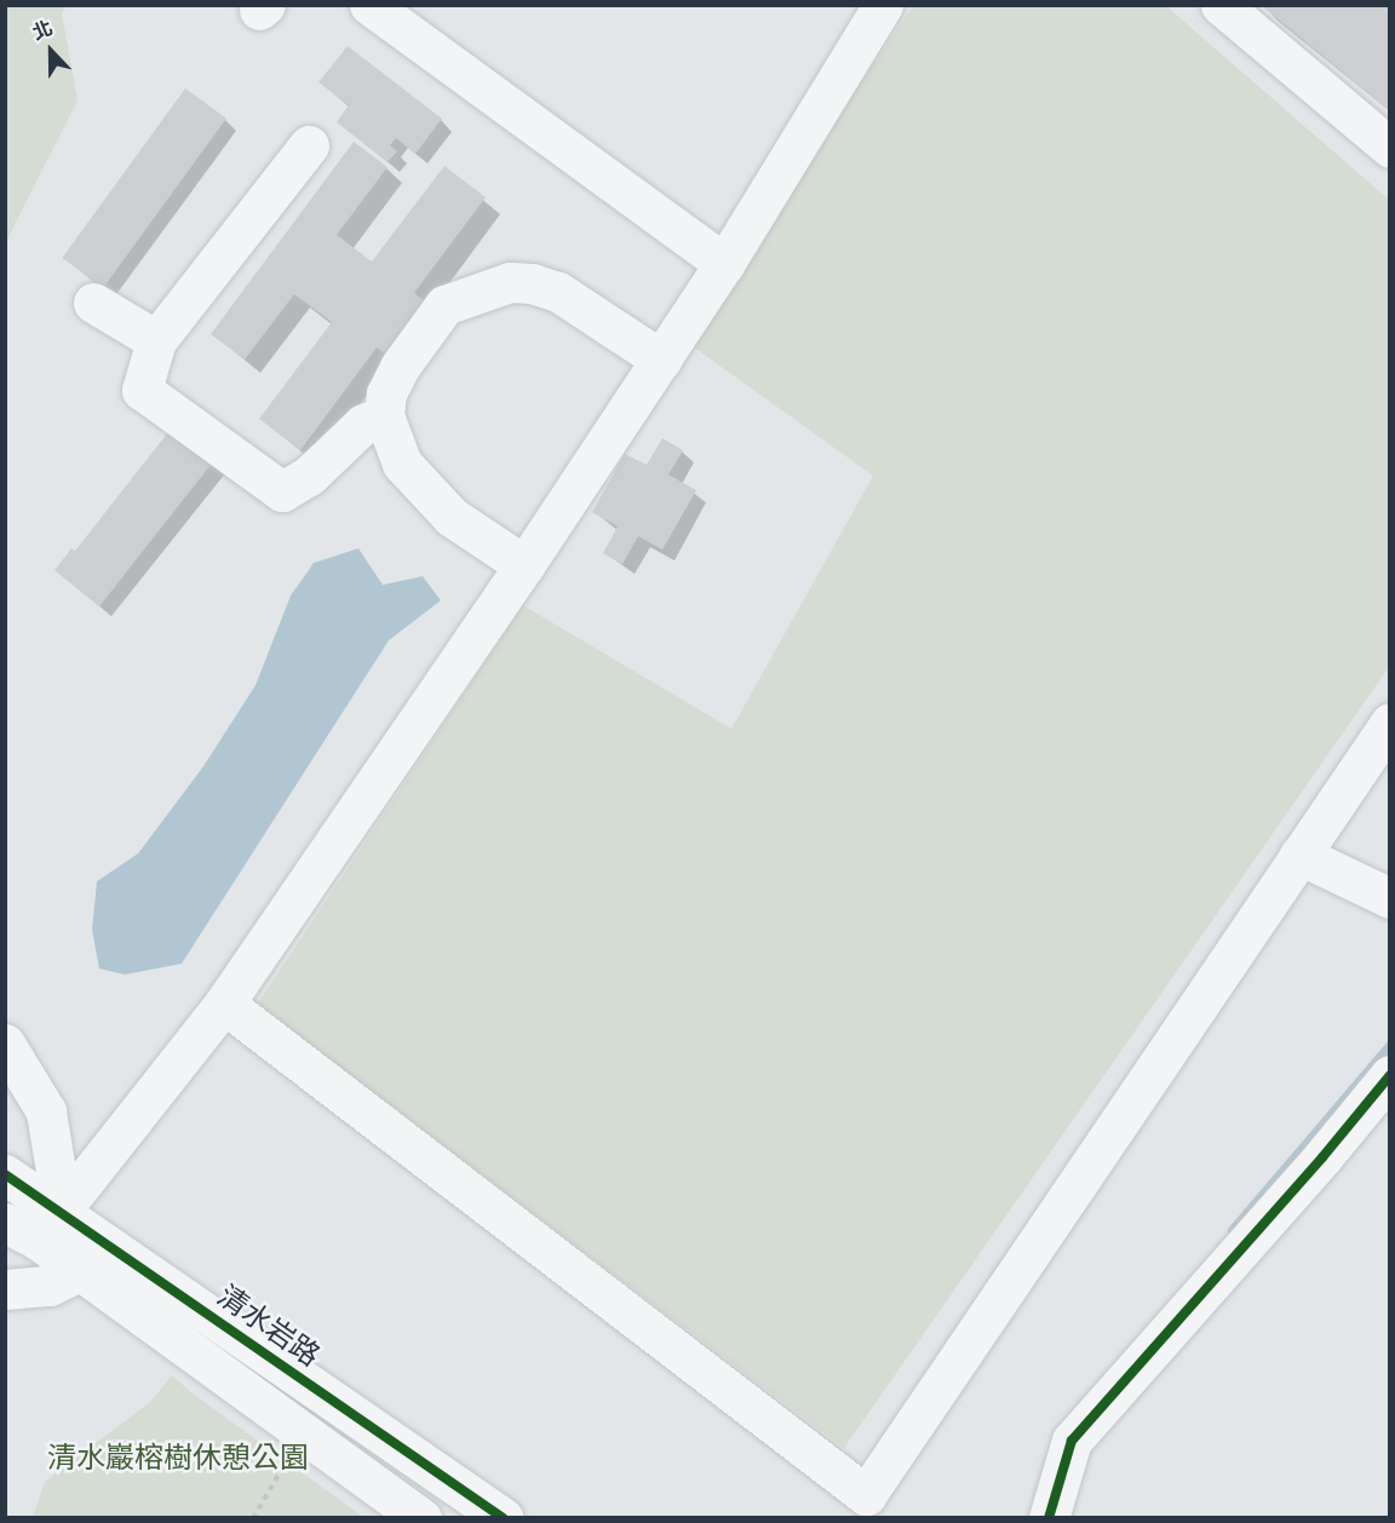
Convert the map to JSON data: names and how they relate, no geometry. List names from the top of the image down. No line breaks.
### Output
{"streets":{"street":["清水岩路"]},"parks":["清水巖榕樹休憩公園"],"north":"top"}
